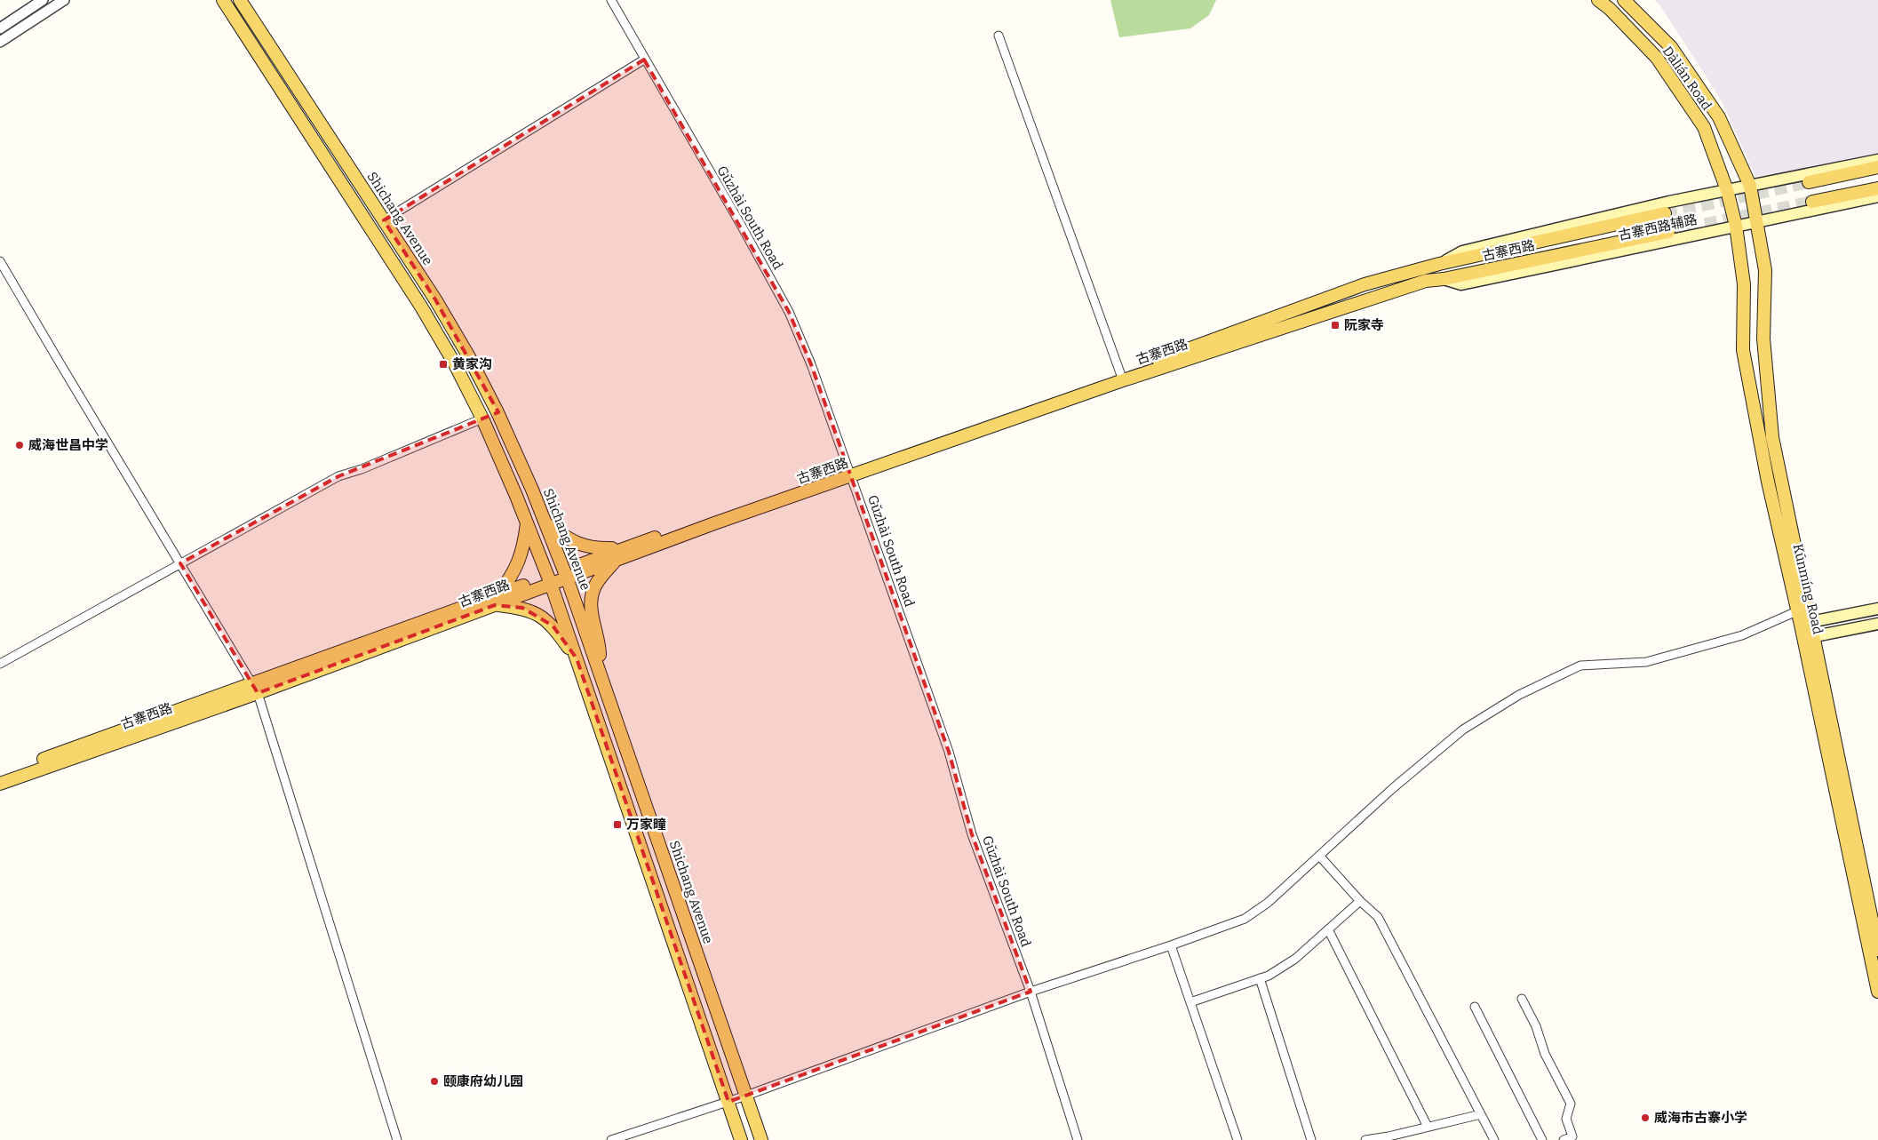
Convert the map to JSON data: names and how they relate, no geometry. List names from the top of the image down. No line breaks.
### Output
{"streets":{"main road":["Dàlián Road","Shichang Avenue","古寨西路辅路","古寨西路","Kūnmíng Road"],"street":["Gǔzhài South Road"]},"crossings":[["Dàlián Road","Kūnmíng Road"],["Gǔzhài South Road","古寨西路"],["Shichang Avenue","古寨西路"],["古寨西路辅路","古寨西路"],["古寨西路辅路","Kūnmíng Road"]],"places":{"transit":["阮家寺","黄家沟","万家疃"],"other":["威海世昌中学","颐康府幼儿园","威海市古寨小学"]}}
